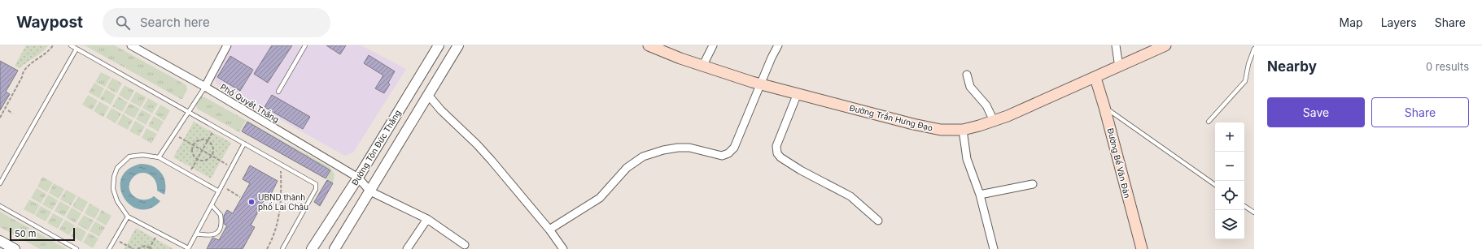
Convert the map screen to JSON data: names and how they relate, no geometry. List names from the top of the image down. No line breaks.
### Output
{"streets":{"main road":["Đường Trần Hưng Đạo","Đường Bế Văn Đàn"],"street":["Phố Quyết Thắng","Đường Tôn Đức Thắng"]},"crossings":[["Phố Quyết Thắng","Đường Tôn Đức Thắng"],["Đường Trần Hưng Đạo","Đường Bế Văn Đàn"]],"places":["UBND thành phố Lai Châu"],"scale_bar":"50 m","page":{"header":"Waypost","search":"Search here","nav":["Map","Layers","Share"],"heading":["Nearby","0 results"],"buttons":["Save","Share"],"map_buttons":["+","−"],"scale":"50 m"}}
